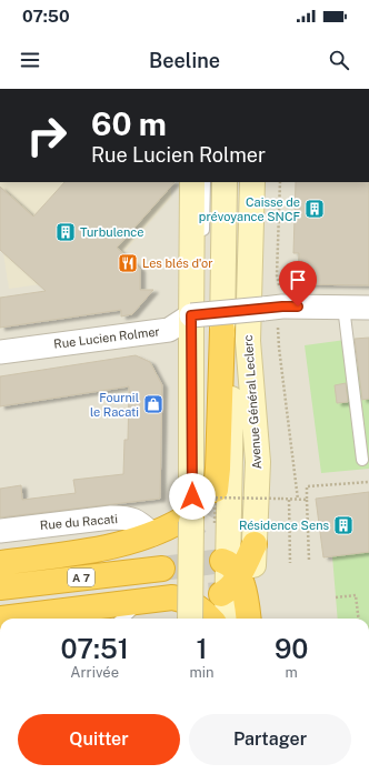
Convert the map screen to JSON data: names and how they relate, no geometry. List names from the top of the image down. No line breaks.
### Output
{"streets":{"highway":["A 7"],"main road":["Avenue Général Leclerc"],"street":["Rue Lucien Rolmer","Rue du Racati"]},"places":{"building":["Caisse de prévoyance SNCF","Turbulence","Résidence Sens"],"restaurant":["Les blés d'or"],"shop":["Fournil le Racati"]},"page":{"status":"07:50","header":"Beeline","turn":["60 m","Rue Lucien Rolmer"],"eta":["07:51","Arrivée","1","min","90","m"],"buttons":["Quitter","Partager"]}}
